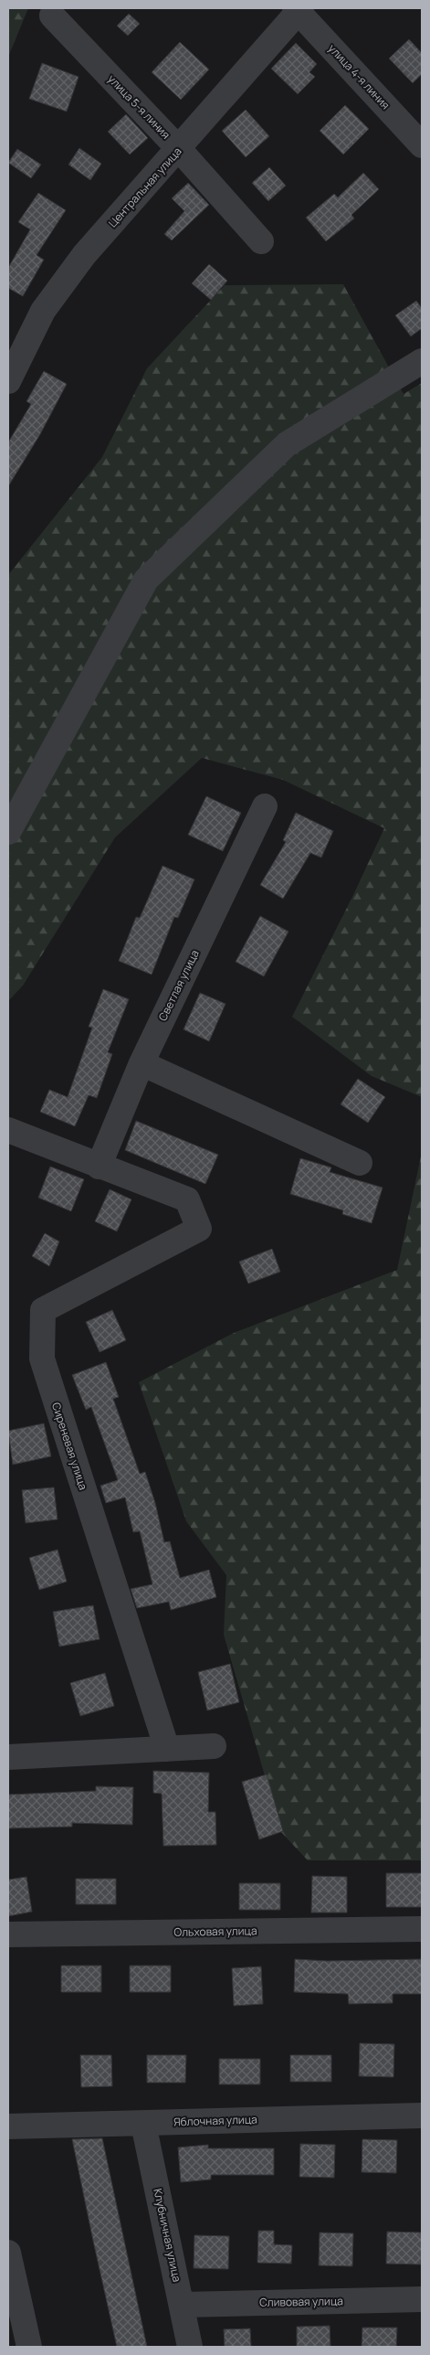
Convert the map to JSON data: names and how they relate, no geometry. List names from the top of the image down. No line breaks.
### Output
{"streets":{"street":["улица 4-я линия","улица 5-я линия","Центральная улица","Светлая улица","Сиреневая улица","Ольховая улица","Яблочная улица","Клубничная улица","Сливовая улица"]},"crossings":[["улица 4-я линия","Центральная улица"],["улица 5-я линия","Центральная улица"],["Светлая улица","Сиреневая улица"],["Яблочная улица","Клубничная улица"],["Клубничная улица","Сливовая улица"]]}
